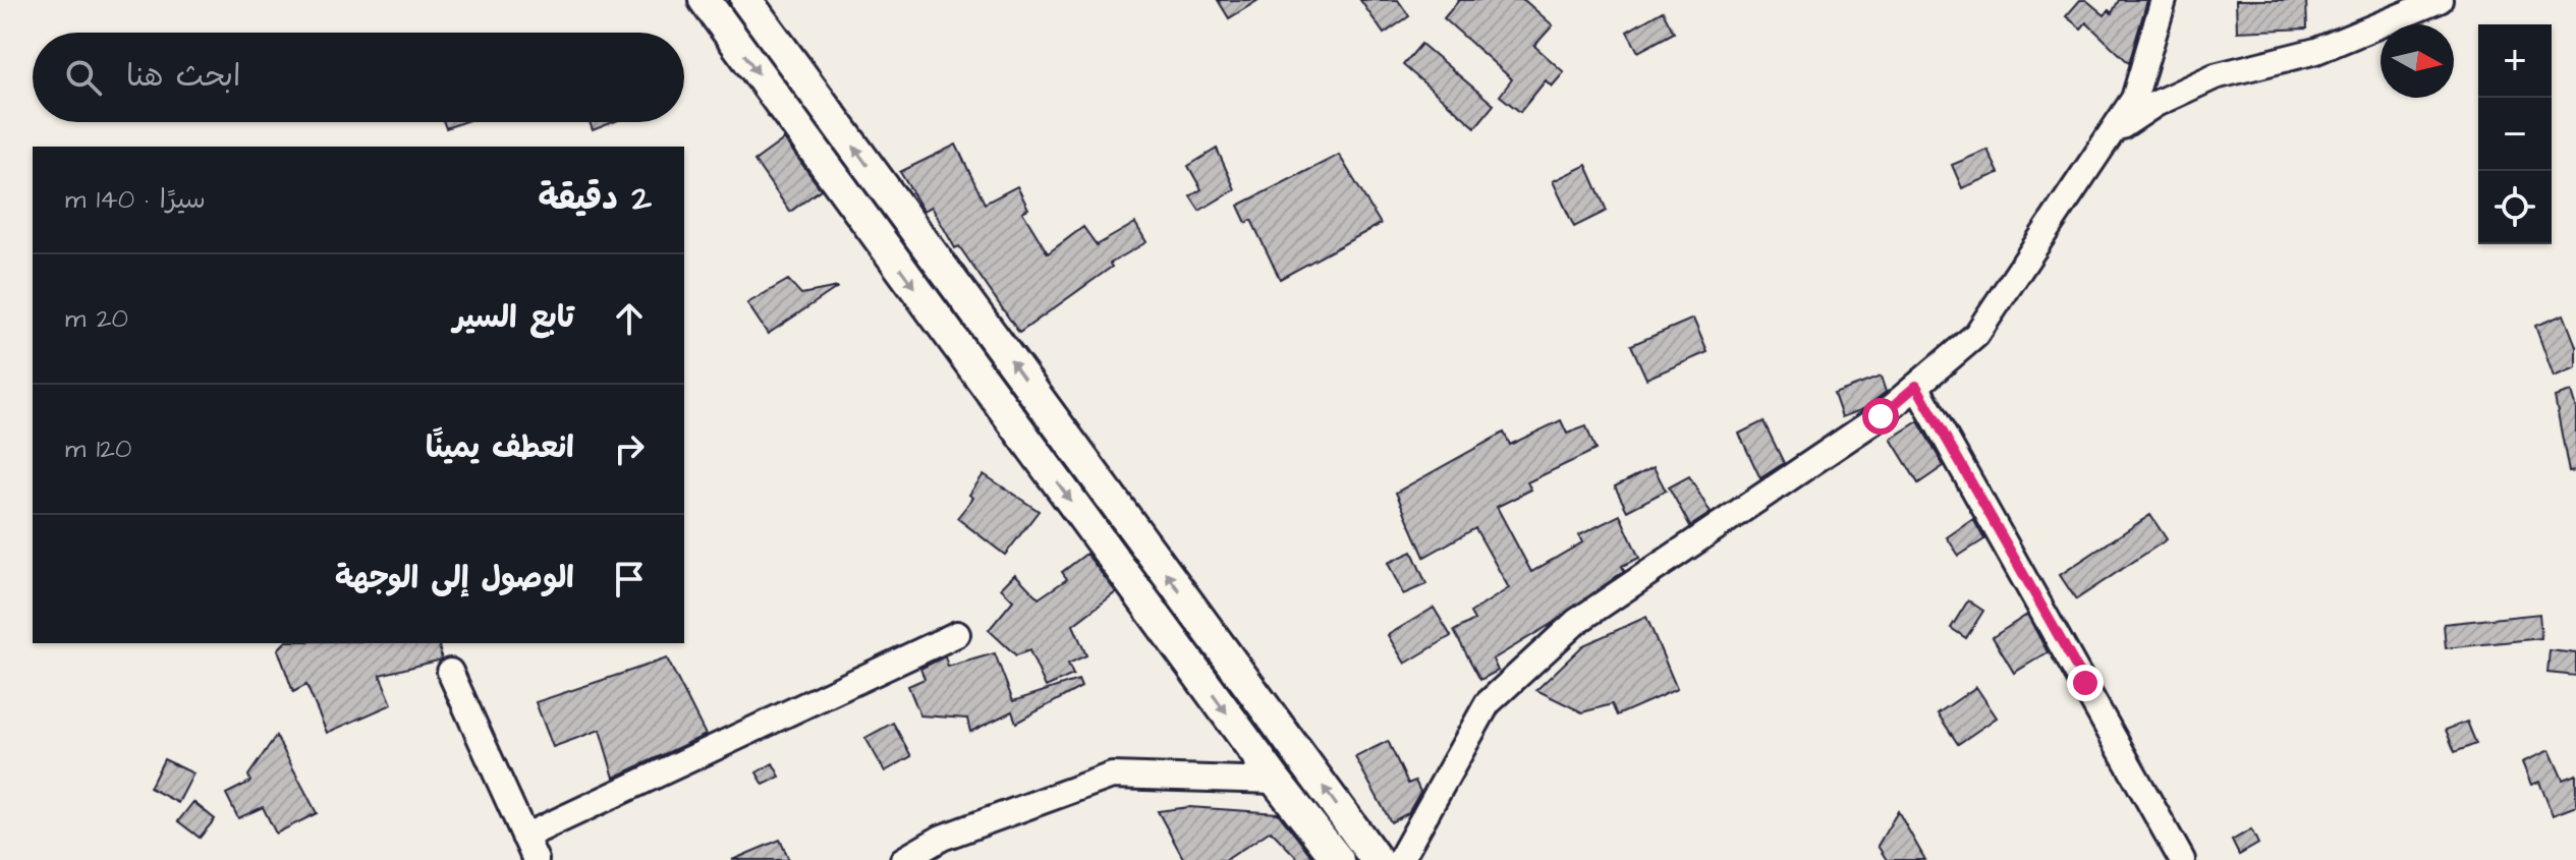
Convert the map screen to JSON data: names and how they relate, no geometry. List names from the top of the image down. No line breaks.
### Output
{"north":"right","page":{"map_buttons":["+","−"],"search":"ابحث هنا","heading":["2 دقيقة","سيرًا · 140 m"],"list":[["تابع السير","20 m"],["انعطف يمينًا","120 m"],"الوصول إلى الوجهة"]}}
